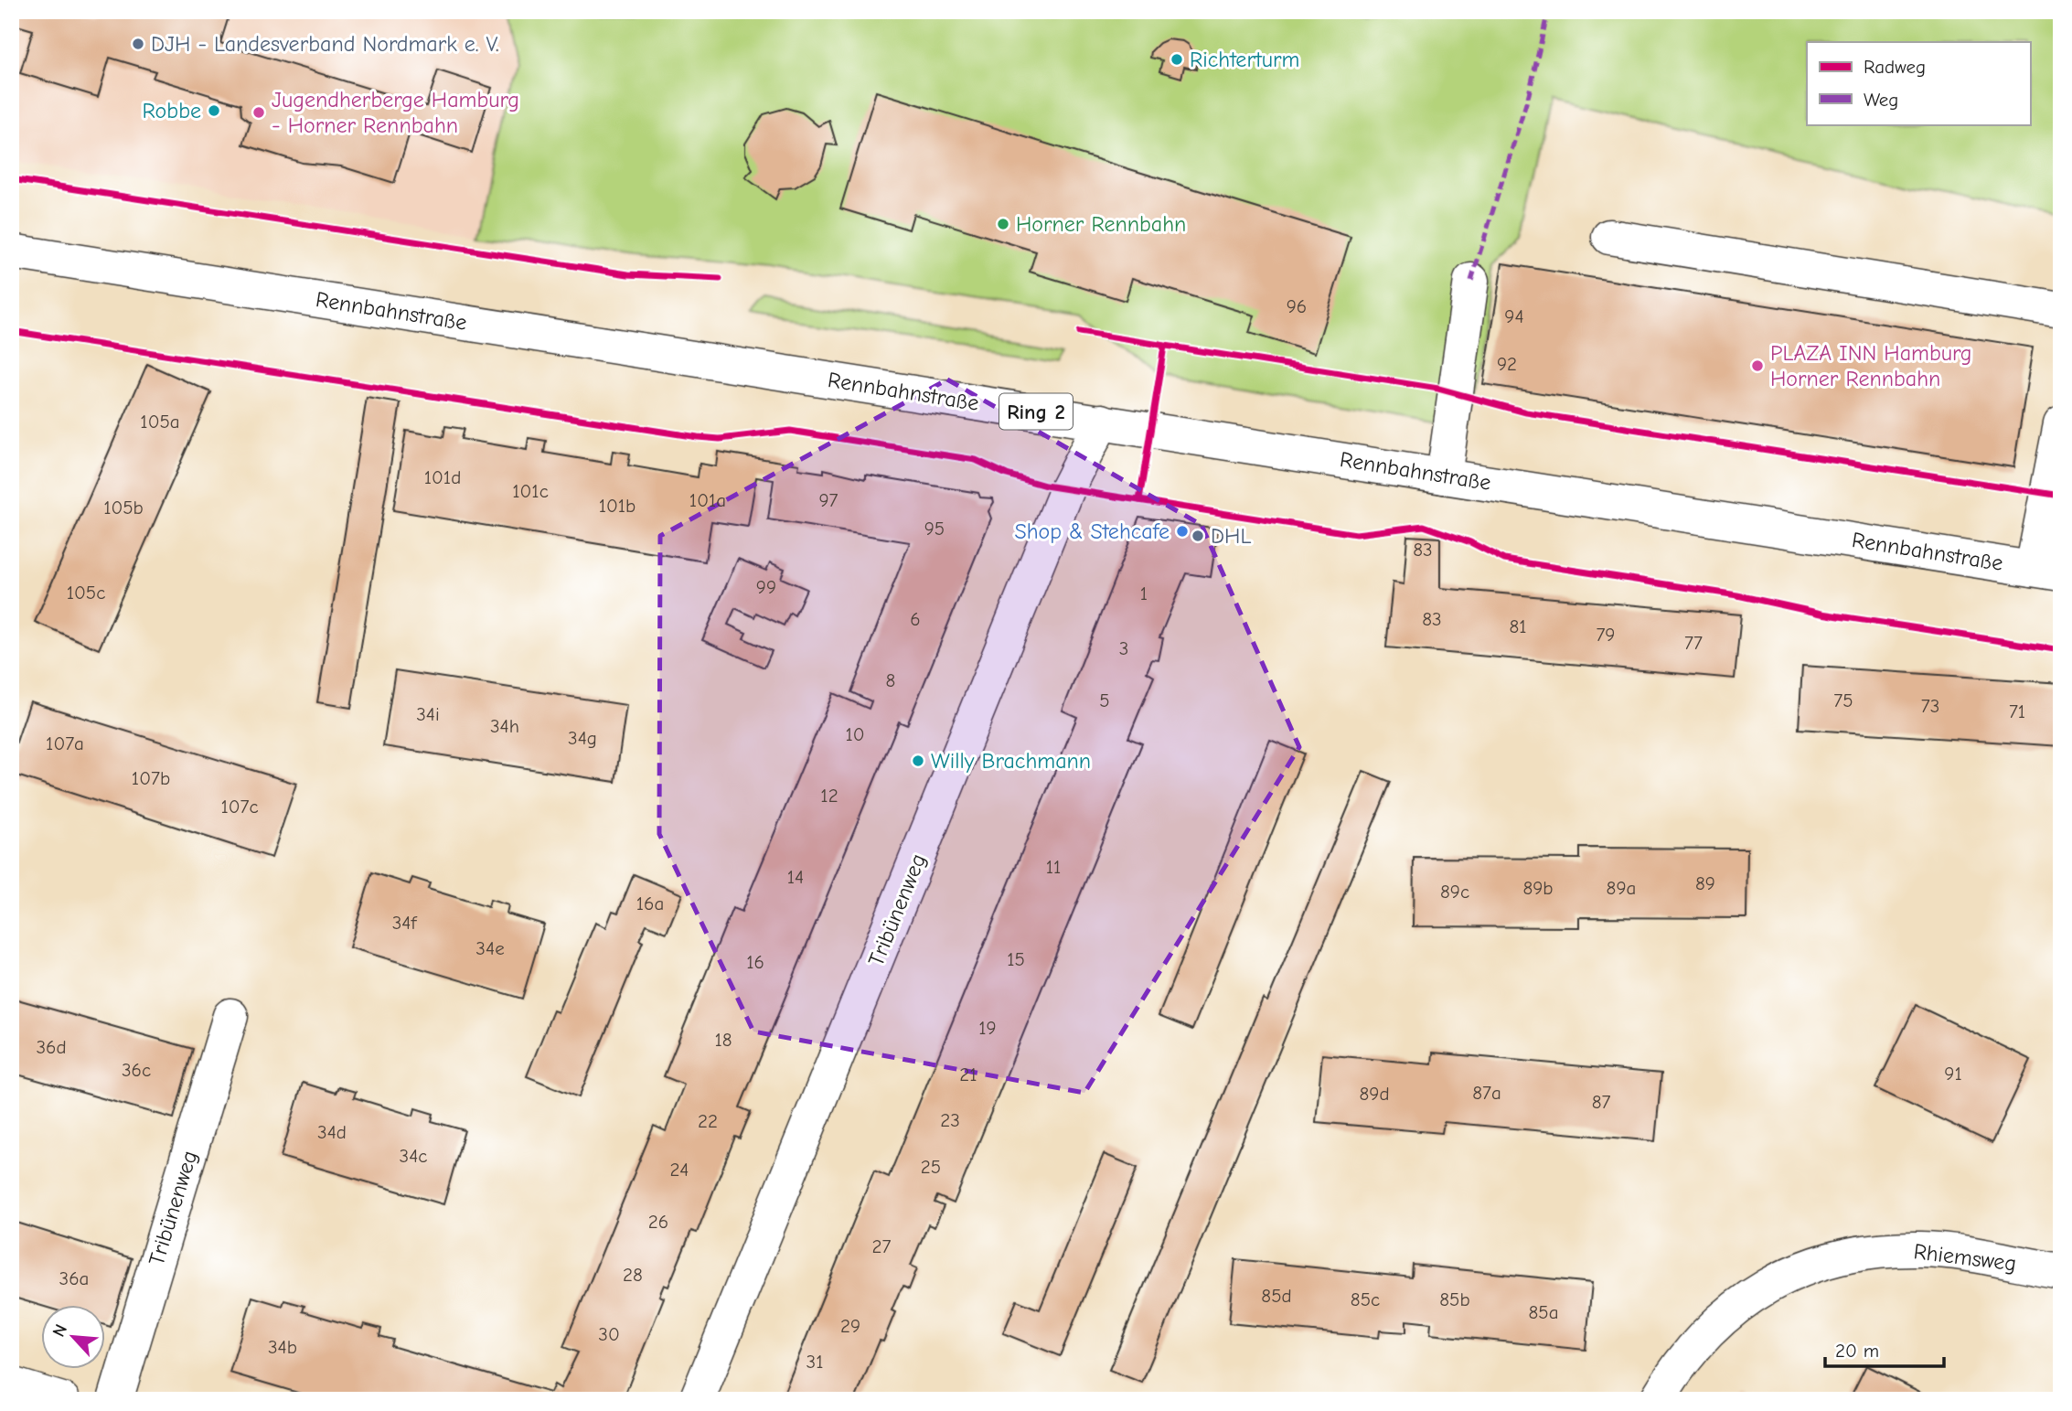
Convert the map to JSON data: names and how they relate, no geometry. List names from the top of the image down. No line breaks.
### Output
{"streets":{"main road":["Rennbahnstraße","Ring 2","Tribünenweg","Rhiemsweg"]},"crossings":[["Rennbahnstraße","Tribünenweg"]],"places":["DJH - Landesverband Nordmark e. V.","Richterturm","Robbe","Jugendherberge Hamburg - Horner Rennbahn","Horner Rennbahn","PLAZA INN Hamburg Horner Rennbahn","Shop & Stehcafe","DHL","Willy Brachmann"],"house_numbers":["96","94","92","105a","101d","101c","101a","97","101b","105b","95","83","99","105c","1","6","83","81","79","77","3","8","5","75","73","71","34i","34h","10","34g","107a","107b","12","107c","11","14","89","89b","89a","89c","16a","34f","34e","15","16","19","18","36d","36c","91","21","87a","89d","87","23","22","34d","34c","25","24","26","27","28","36a","85d","85c","85b","85a","29","30","34b","31"],"legend":["Radweg","Weg"],"scale_bar":"20 m","north":"top left"}
